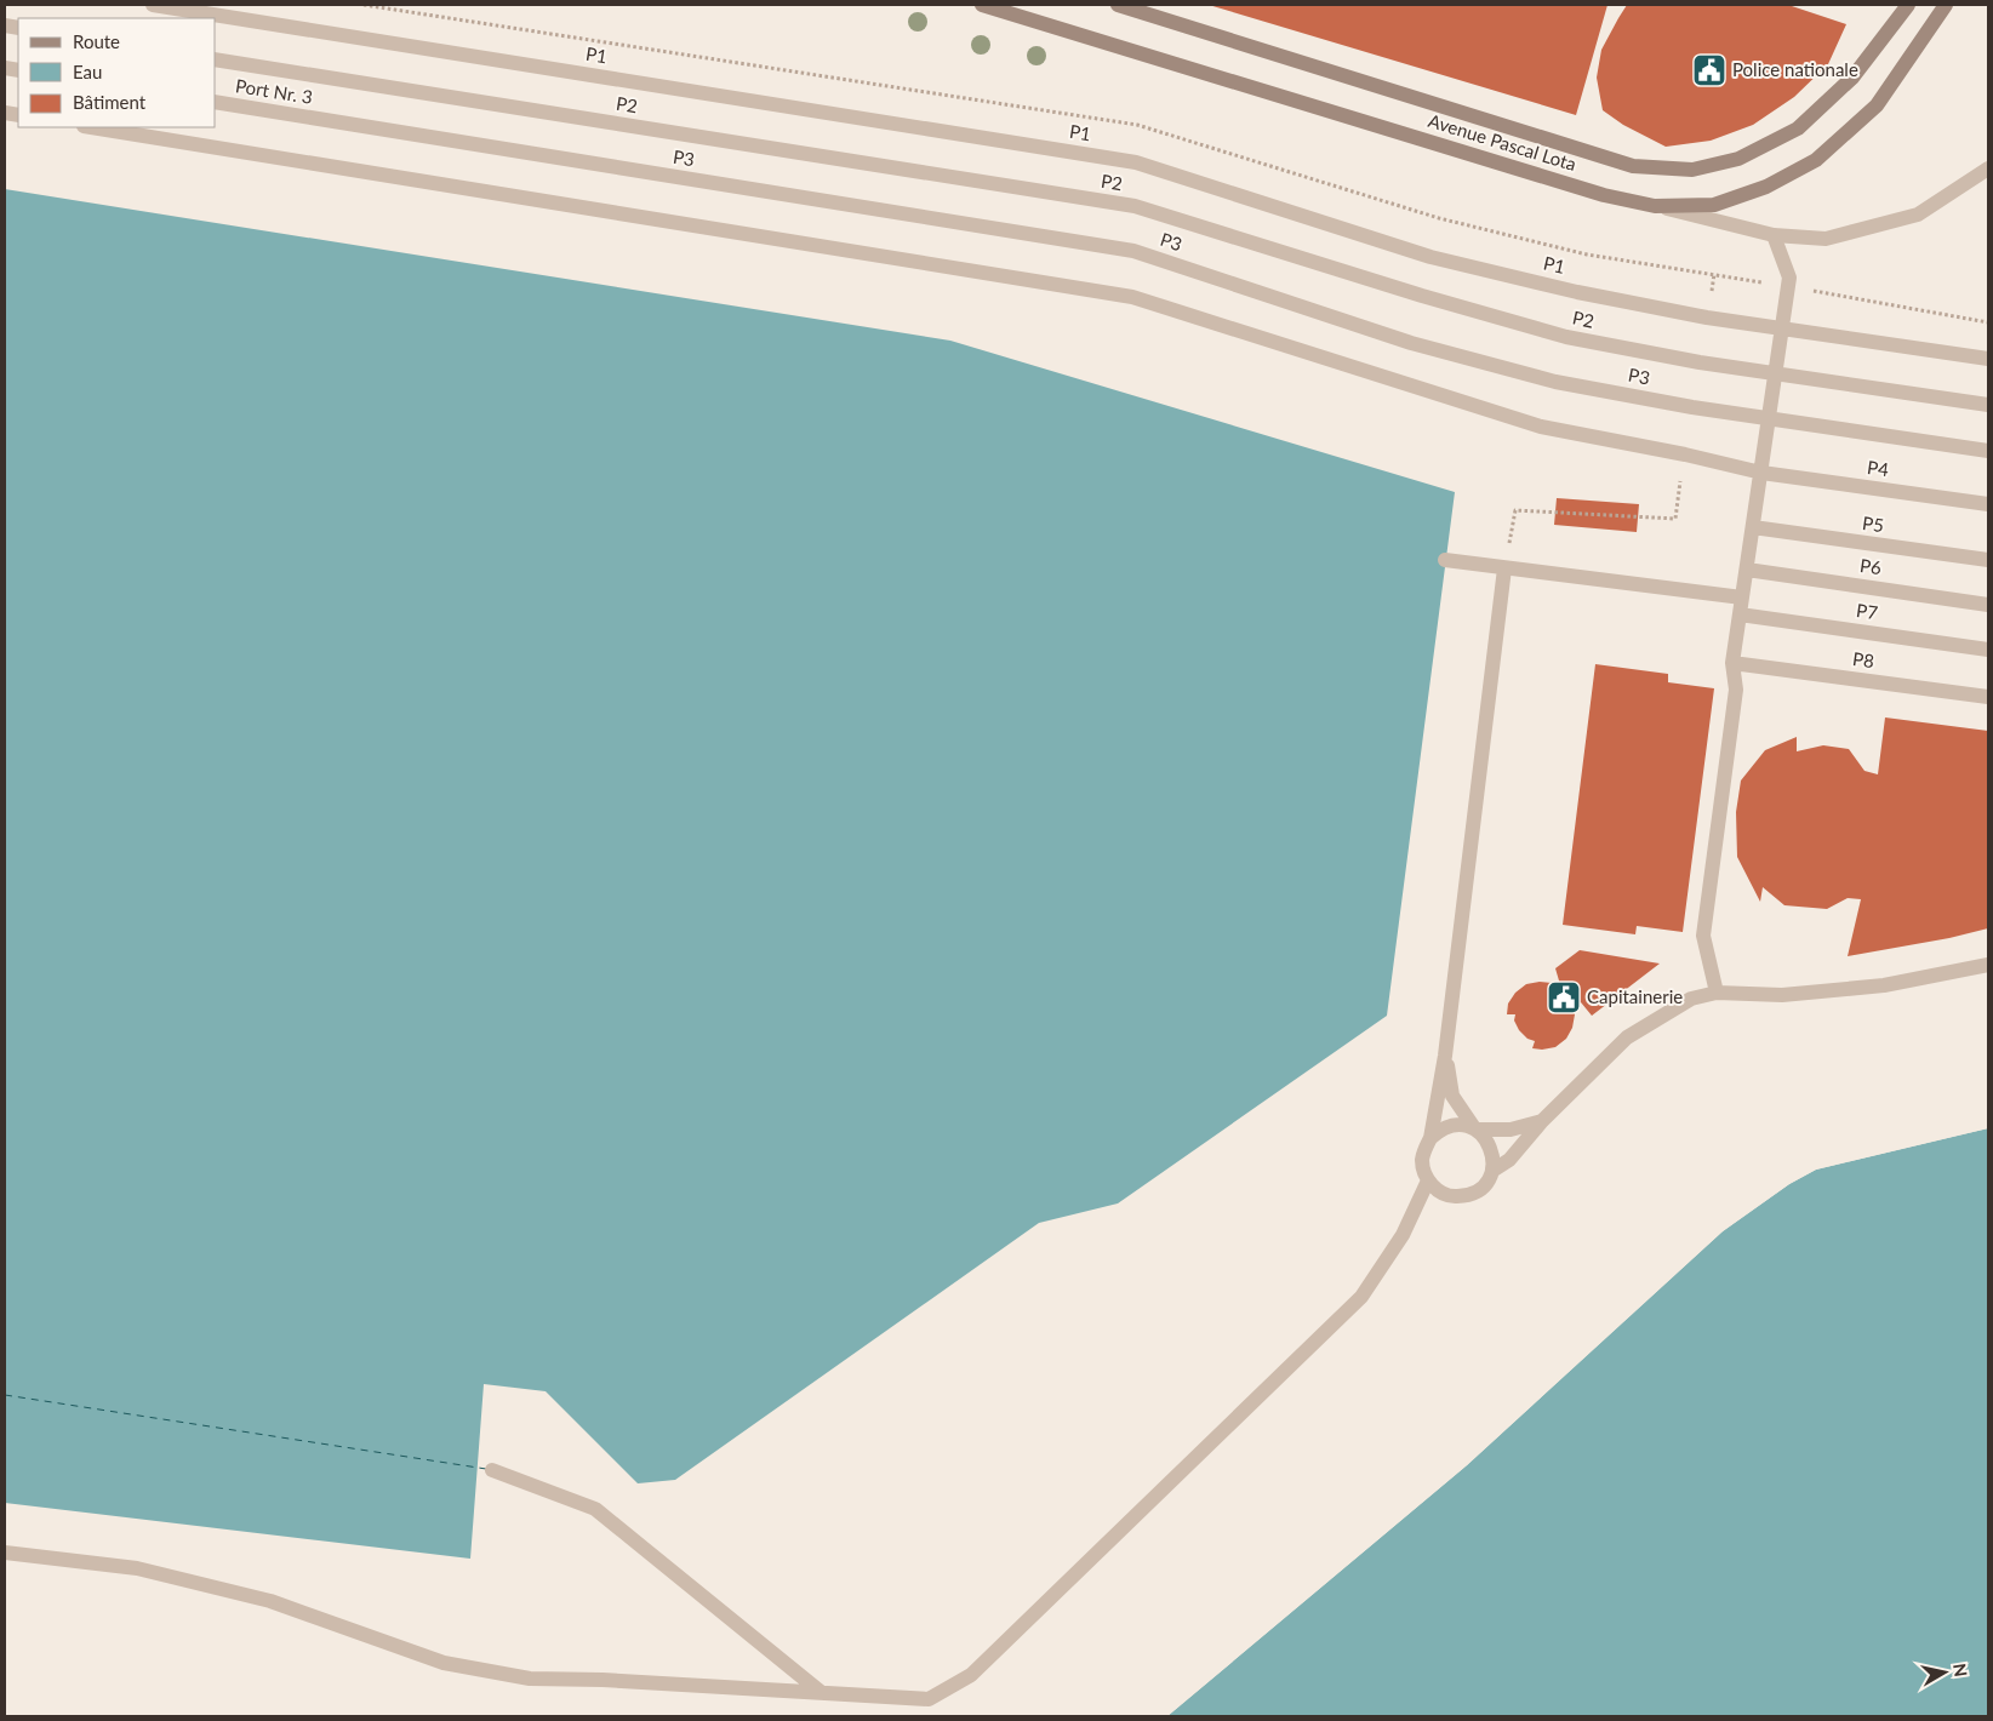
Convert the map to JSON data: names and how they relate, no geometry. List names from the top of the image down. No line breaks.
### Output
{"streets":{"main road":["Avenue Pascal Lota"],"street":["P1","Port Nr. 3","P2","P3","P4","P5","P6","P7","P8"]},"crossings":[["Port Nr. 3","P3"]],"places":{"public building":["Police nationale","Capitainerie"]},"legend":["Route","Eau","Bâtiment"],"north":"right"}
